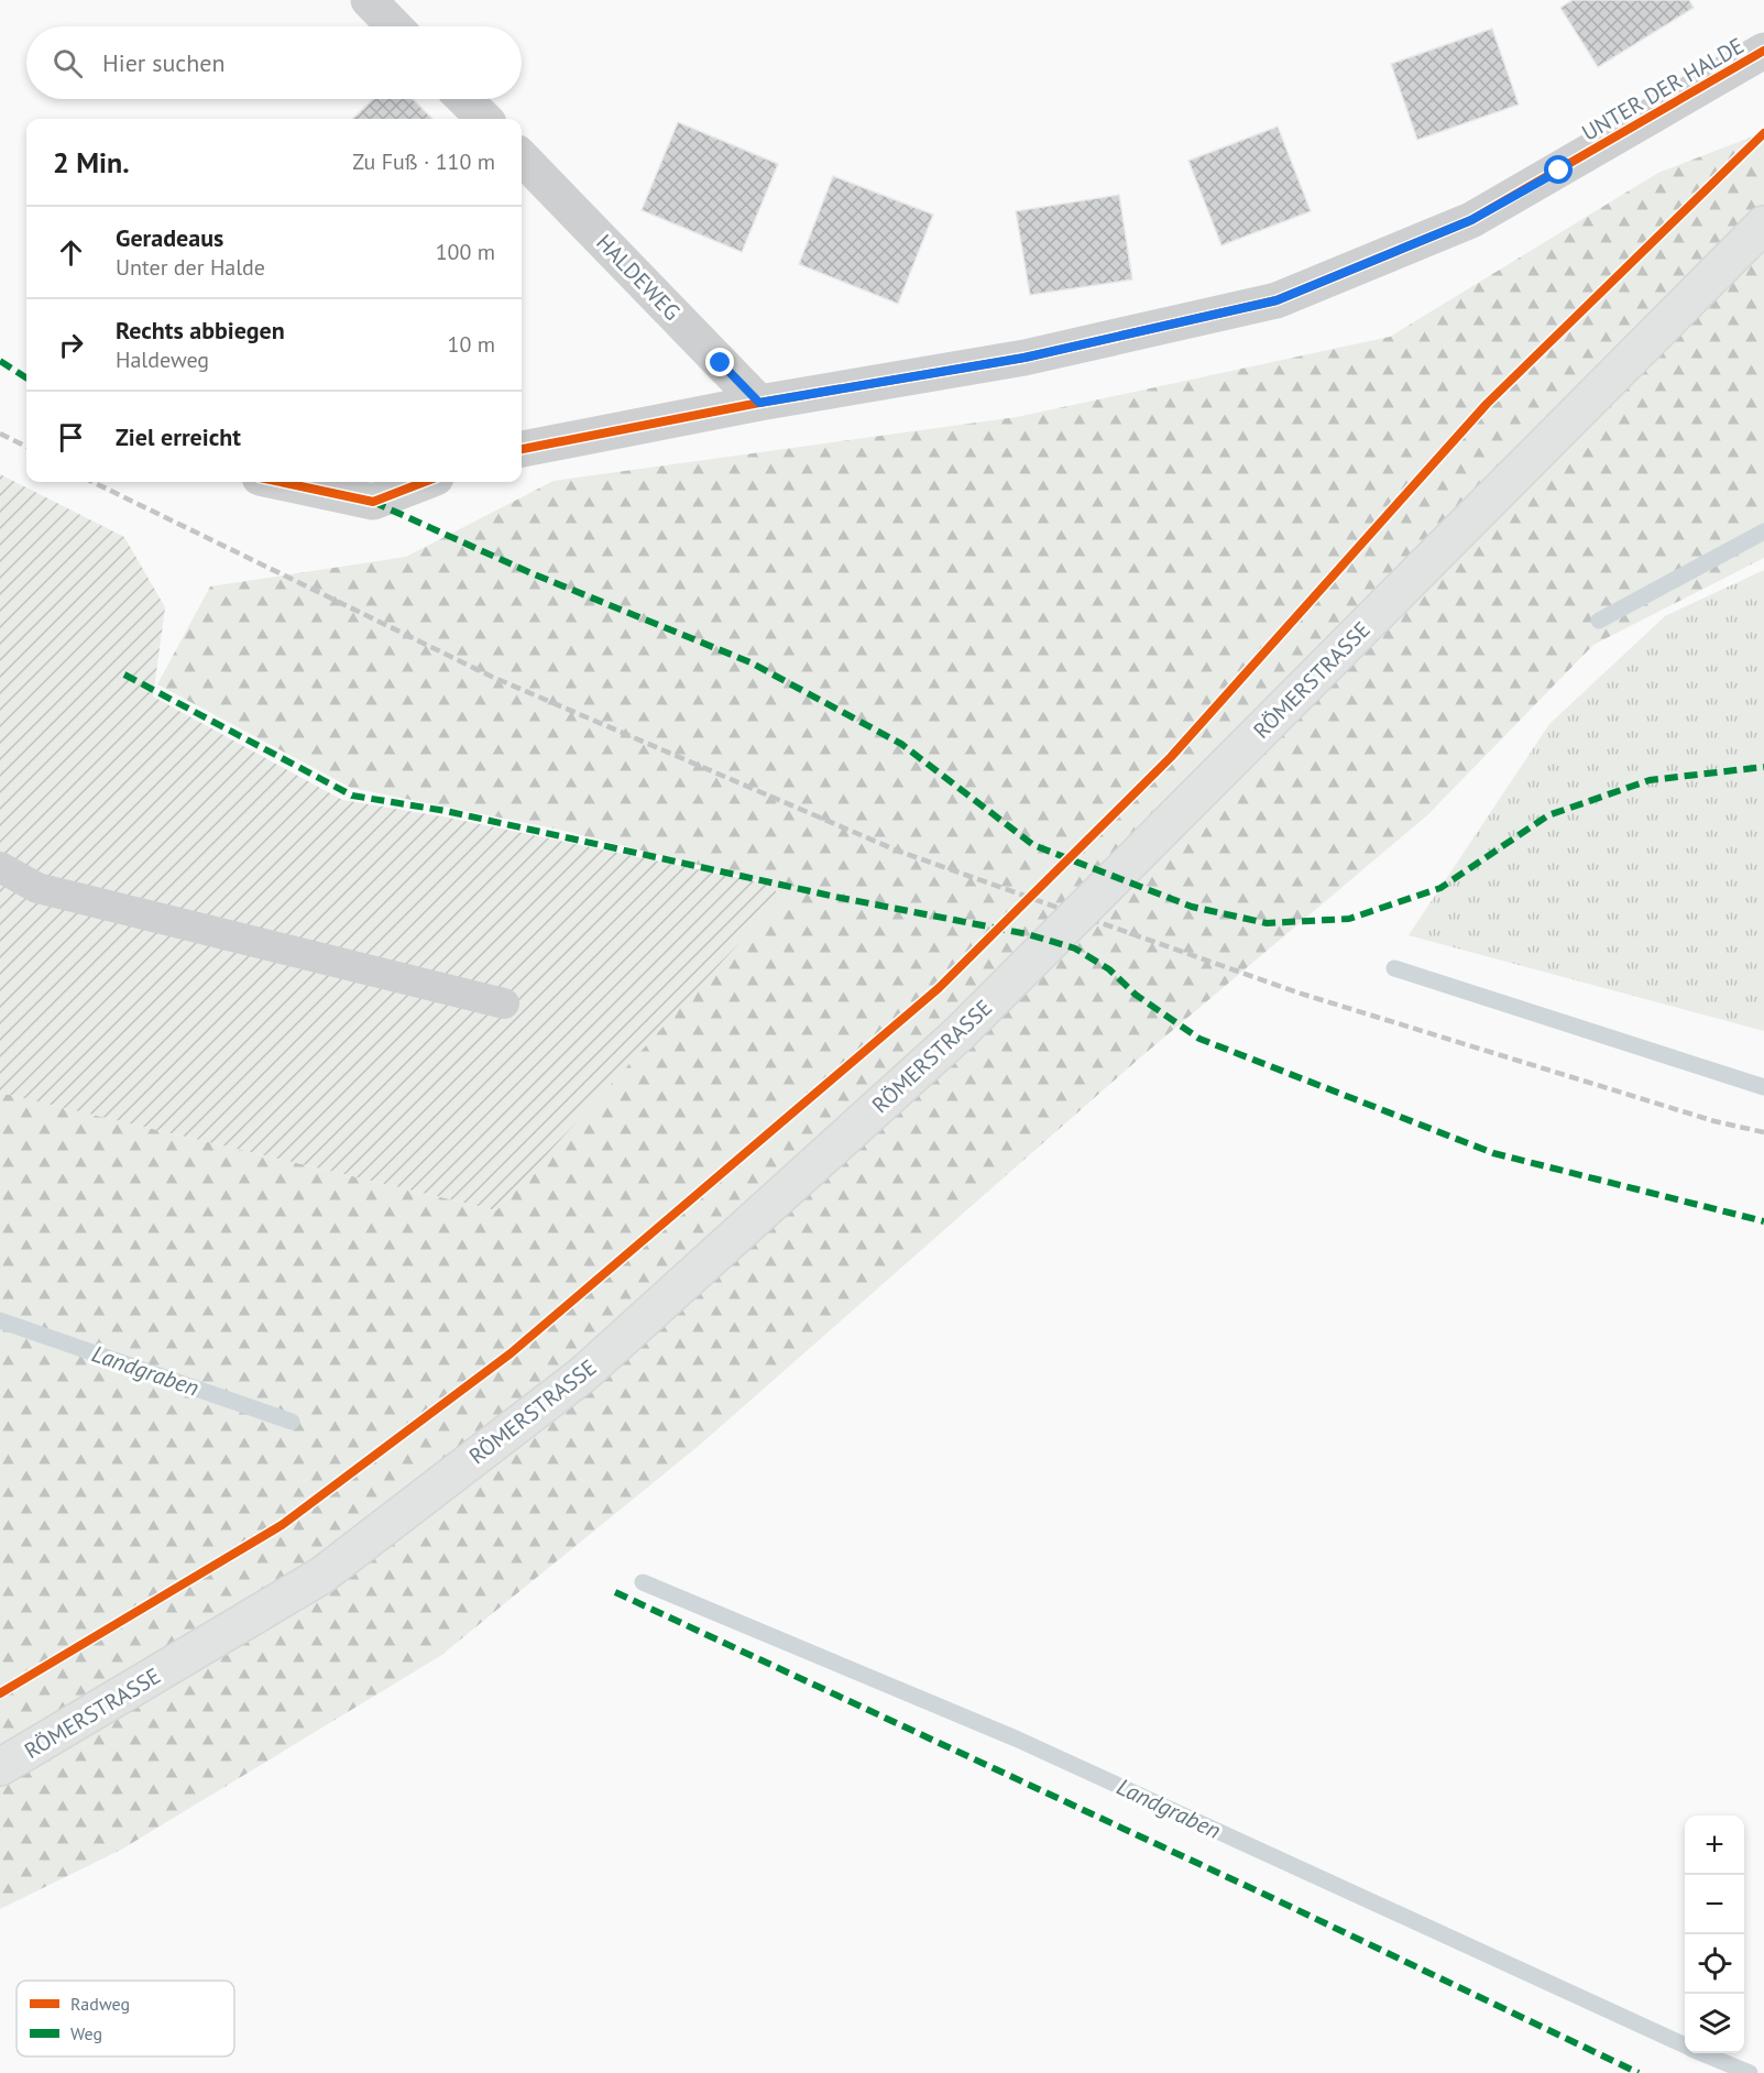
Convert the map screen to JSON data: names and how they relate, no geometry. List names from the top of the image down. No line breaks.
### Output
{"streets":{"main road":["RÖMERSTRASSE"],"street":["UNTER DER HALDE","HALDEWEG"]},"crossings":[["UNTER DER HALDE","HALDEWEG"]],"water":["Landgraben"],"legend":["Radweg","Weg"],"page":{"search":"Hier suchen","heading":["2 Min.","Zu Fuß · 110 m"],"list":[["Geradeaus","Unter der Halde","100 m"],["Rechts abbiegen","Haldeweg","10 m"],"Ziel erreicht"],"map_buttons":["+","−"]}}
